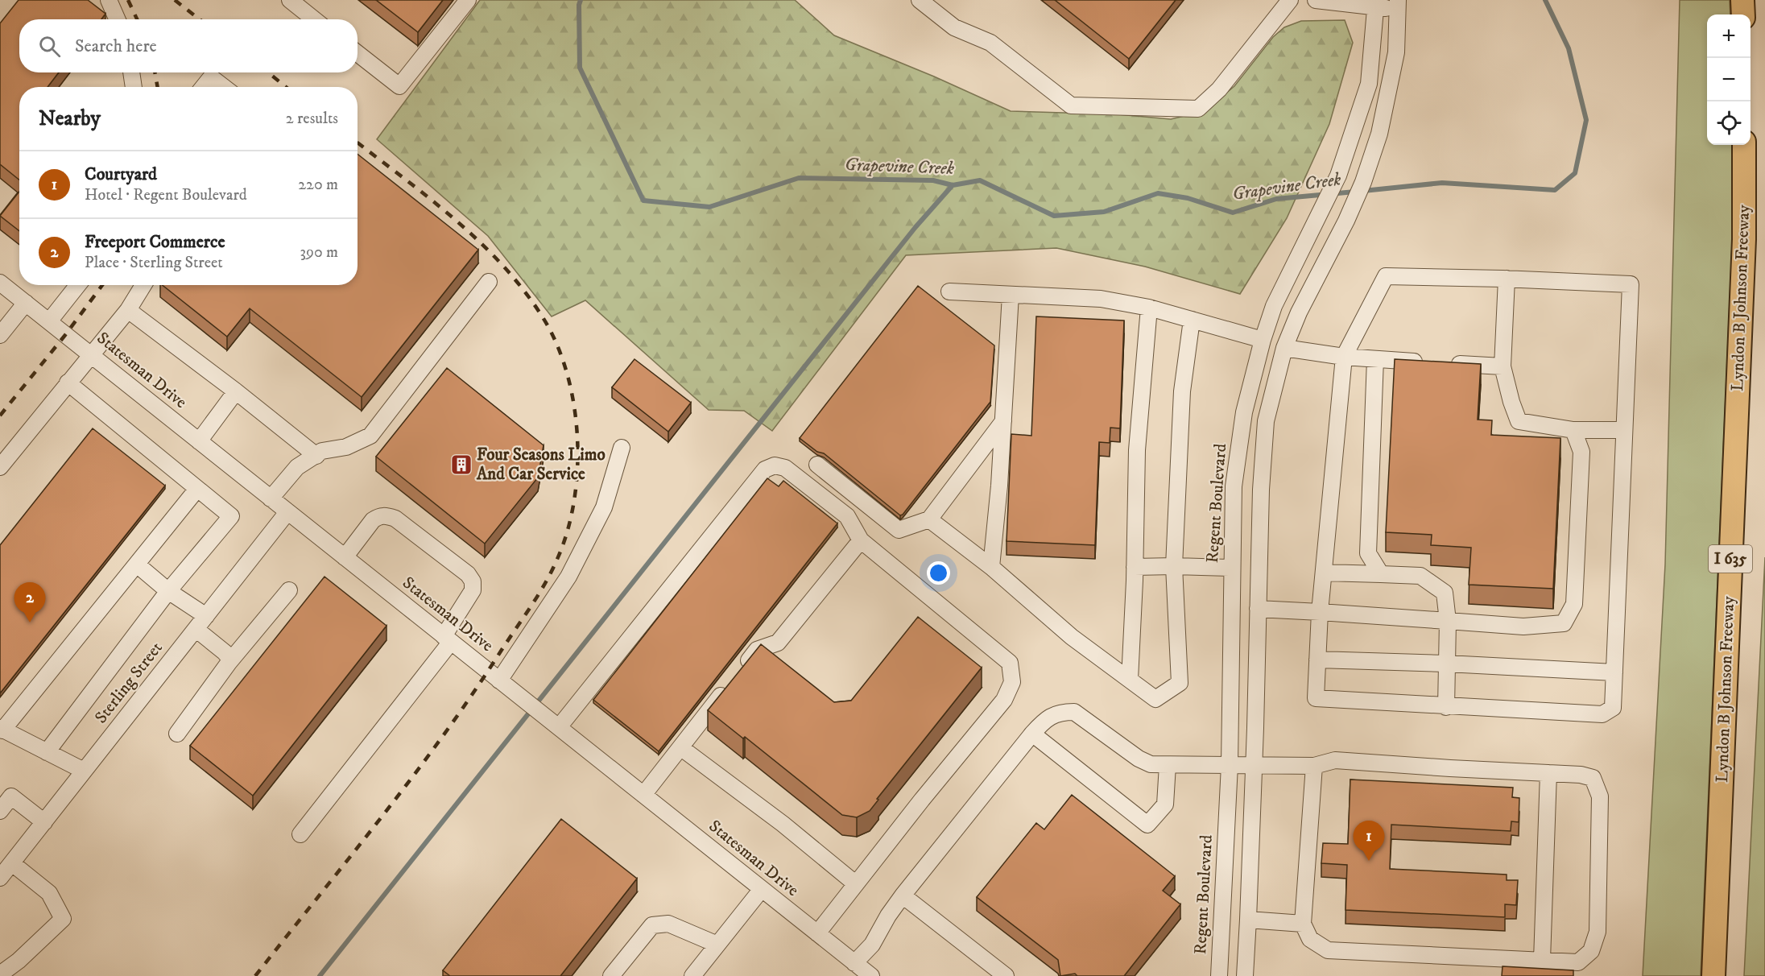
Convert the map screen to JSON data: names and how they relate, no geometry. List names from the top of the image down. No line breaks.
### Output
{"streets":{"highway":["Lyndon B Johnson Freeway","I 635"],"street":["Statesman Drive","Regent Boulevard","Sterling Street"]},"crossings":[["Statesman Drive","Sterling Street"]],"water":["Grapevine Creek"],"places":{"building":["Four Seasons Limo And Car Service"]},"page":{"map_buttons":["+","−"],"search":"Search here","heading":["Nearby","2 results"],"list":[{"mark":"1","name":"Courtyard","note":"Hotel · Regent Boulevard","value":"220 m"},{"mark":"2","name":"Freeport Commerce","note":"Place · Sterling Street","value":"390 m"}],"pins":["2","1"]}}
